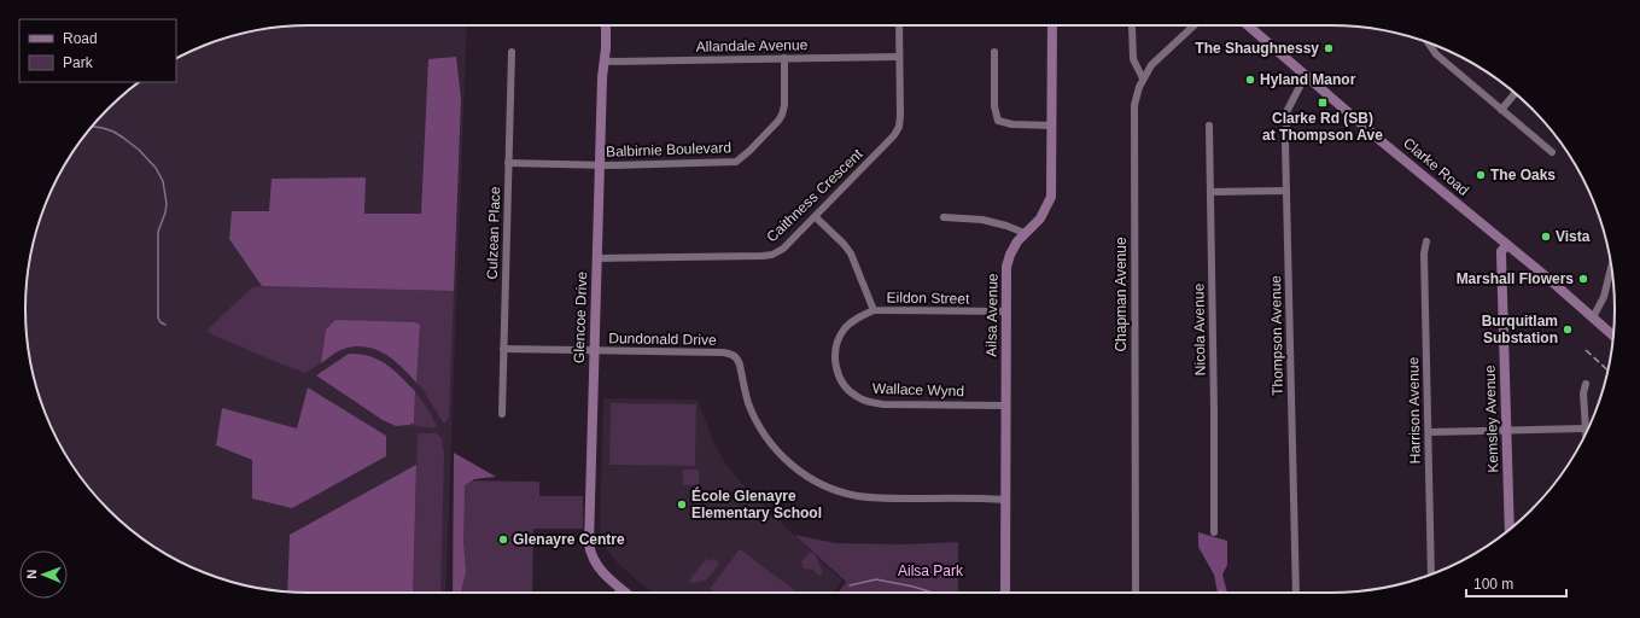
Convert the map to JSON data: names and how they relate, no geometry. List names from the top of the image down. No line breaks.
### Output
{"streets":{"street":["Allandale Avenue","Balbirnie Boulevard","Clarke Road","Caithness Crescent","Culzean Place","Chapman Avenue","Eildon Street","Ailsa Avenue","Glencoe Drive","Nicola Avenue","Thompson Avenue","Dundonald Drive","Wallace Wynd","Harrison Avenue","Kemsley Avenue"]},"crossings":[["Allandale Avenue","Balbirnie Boulevard"],["Allandale Avenue","Caithness Crescent"],["Allandale Avenue","Glencoe Drive"],["Balbirnie Boulevard","Culzean Place"],["Balbirnie Boulevard","Glencoe Drive"],["Clarke Road","Thompson Avenue"],["Clarke Road","Kemsley Avenue"],["Caithness Crescent","Eildon Street"],["Caithness Crescent","Glencoe Drive"],["Culzean Place","Dundonald Drive"],["Eildon Street","Ailsa Avenue"],["Eildon Street","Wallace Wynd"],["Ailsa Avenue","Dundonald Drive"],["Ailsa Avenue","Wallace Wynd"],["Glencoe Drive","Dundonald Drive"]],"parks":["Ailsa Park"],"places":{"other":["The Shaughnessy","Hyland Manor","The Oaks","Vista","Marshall Flowers","Burquitlam Substation","École Glenayre Elementary School","Glenayre Centre"],"transit":["Clarke Rd (SB) at Thompson Ave"]},"legend":["Road","Park"],"scale_bar":"100 m","north":"left"}
